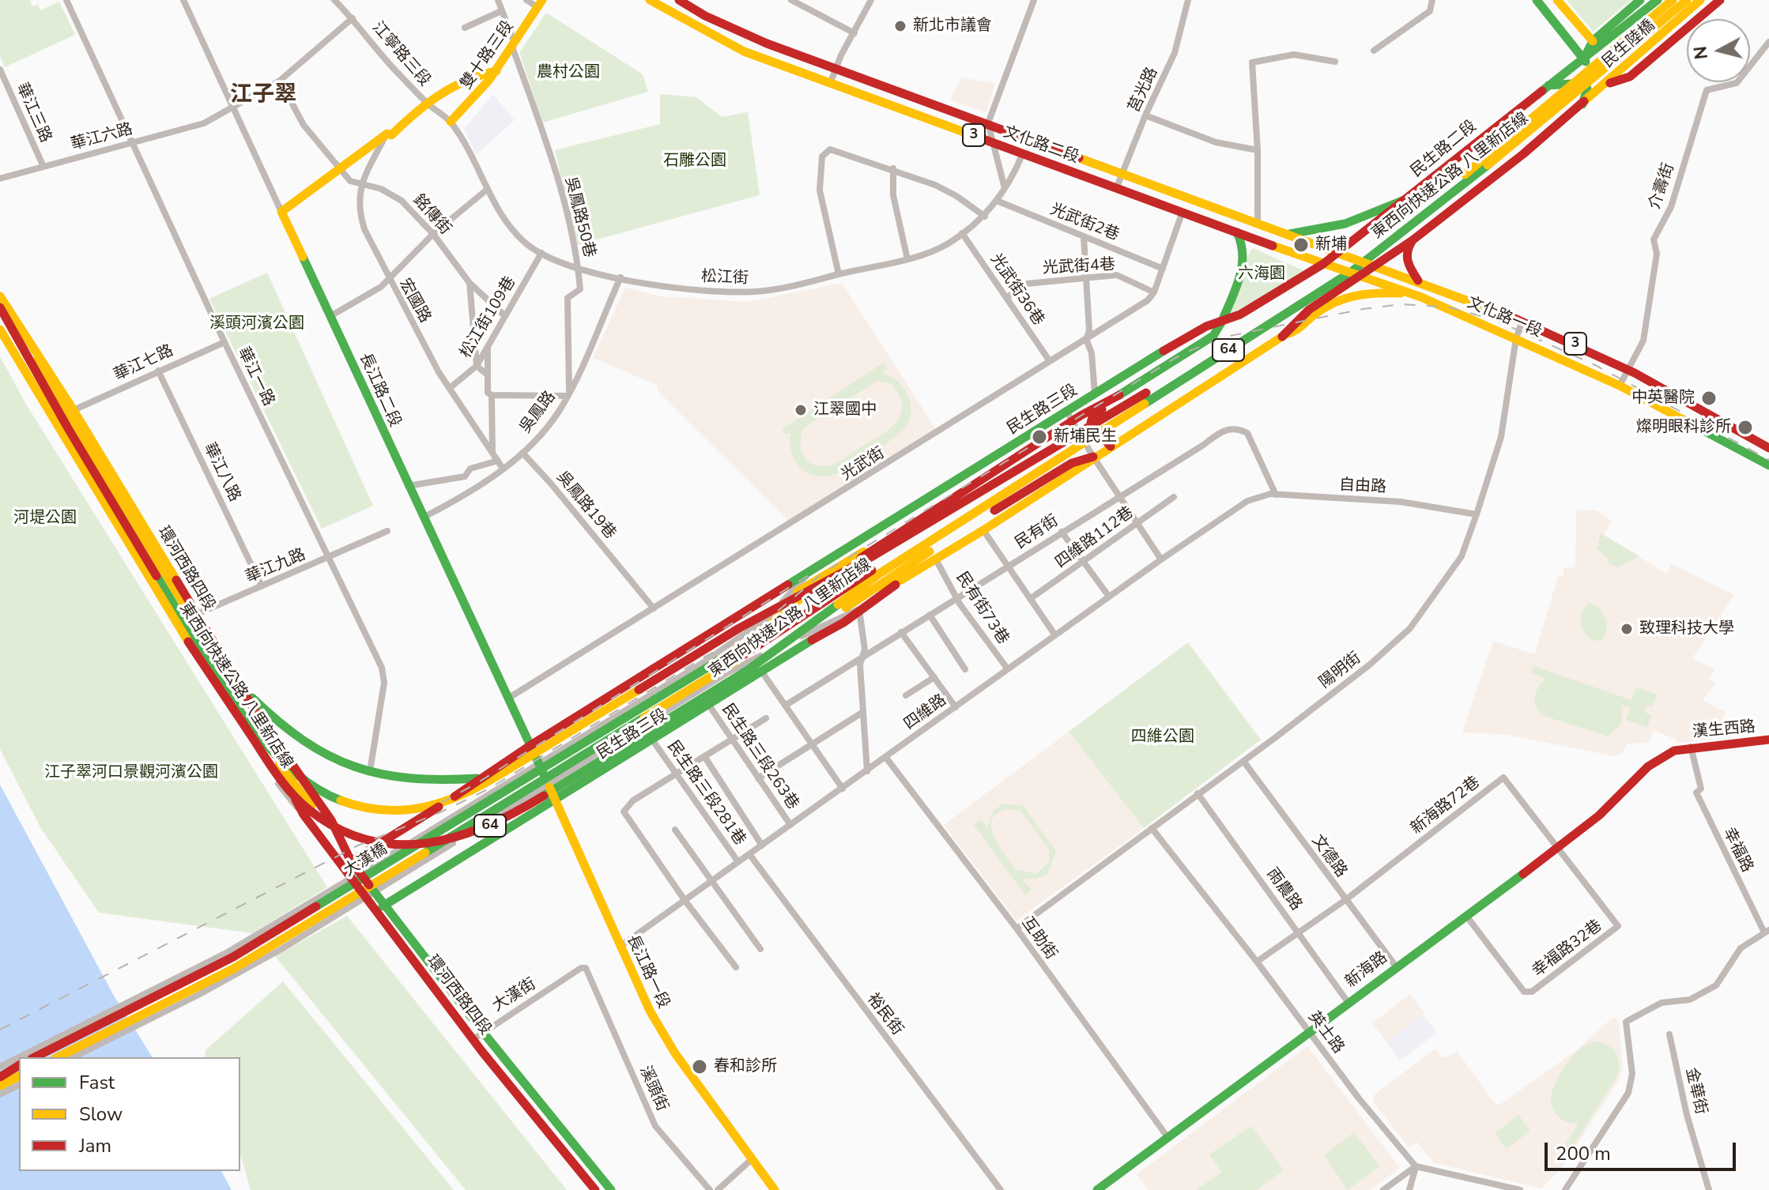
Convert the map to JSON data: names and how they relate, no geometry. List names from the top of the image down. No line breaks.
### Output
{"streets":{"main road":["民生陸橋","雙十路三段","3","文化路二段","民生路二段","東西向快速公路 八里新店線","文化路一段","64","長江路二段","民生路三段","環河西路四段","漢生西路","大漢橋","新海路","長江路一段"],"street":["江寧路三段","莒光路","華江三路","華江六路","介壽街","銘傳街","吳鳳路50巷","光武街2巷","光武街4巷","松江街","光武街36巷","宏國路","松江街109巷","華江七路","華江一路","吳鳳路","光武街","華江八路","自由路","吳鳳路19巷","民有街","四維路112巷","華江九路","民有街73巷","陽明街","四維路","民生路三段263巷","民生路三段281巷","新海路72巷","幸福路","文德路","雨農路","互助街","幸福路32巷","大漢街","裕民街","英士路","溪頭街","金華街"]},"crossings":[["民生陸橋","民生路二段"],["江寧路三段","雙十路三段"],["江寧路三段","華江六路"],["江寧路三段","松江街"],["雙十路三段","吳鳳路50巷"],["雙十路三段","松江街"],["莒光路","文化路二段"],["華江三路","華江六路"],["華江六路","華江一路"],["華江六路","長江路二段"],["文化路二段","民生路二段"],["文化路二段","松江街"],["文化路二段","文化路一段"],["文化路二段","民生路三段"],["民生路二段","文化路一段"],["民生路二段","民生路三段"],["東西向快速公路 八里新店線","環河西路四段"],["介壽街","文化路一段"],["銘傳街","宏國路"],["銘傳街","松江街109巷"],["吳鳳路50巷","松江街"],["吳鳳路50巷","吳鳳路"],["光武街2巷","松江街"],["光武街4巷","光武街36巷"],["光武街4巷","光武街"],["松江街","光武街36巷"],["松江街","松江街109巷"],["松江街","吳鳳路"],["光武街36巷","光武街"],["宏國路","松江街109巷"],["宏國路","吳鳳路"],["文化路一段","民生路三段"],["文化路一段","陽明街"],["華江七路","華江一路"],["華江七路","華江八路"],["華江七路","環河西路四段"],["華江一路","華江九路"],["長江路二段","民生路三段"],["長江路二段","吳鳳路"],["長江路二段","光武街"],["長江路二段","長江路一段"],["民生路三段","環河西路四段"],["民生路三段","民有街73巷"],["民生路三段","民生路三段263巷"],["民生路三段","民生路三段281巷"],["民生路三段","大漢橋"],["民生路三段","長江路一段"],["吳鳳路","吳鳳路19巷"],["光武街","吳鳳路19巷"],["華江八路","華江九路"],["自由路","民有街"],["自由路","陽明街"],["自由路","四維路"],["民有街","民有街73巷"],["華江九路","環河西路四段"],["環河西路四段","大漢街"],["民有街73巷","四維路"],["陽明街","文德路"],["陽明街","雨農路"],["陽明街","互助街"],["陽明街","英士路"],["四維路","民生路三段263巷"],["四維路","民生路三段281巷"],["四維路","互助街"],["四維路","長江路一段"],["四維路","裕民街"],["漢生西路","幸福路"],["漢生西路","新海路"],["新海路72巷","文德路"],["新海路72巷","幸福路32巷"],["新海路72巷","新海路"],["文德路","新海路"],["雨農路","新海路"],["互助街","新海路"],["幸福路32巷","新海路"],["新海路","英士路"],["大漢街","溪頭街"]],"districts":["江子翠"],"parks":["農村公園","石雕公園","六海園","溪頭河濱公園","河堤公園","四維公園","江子翠河口景觀河濱公園"],"places":["新北市議會","新埔","中英醫院","江翠國中","燦明眼科診所","新埔民生","致理科技大學","春和診所"],"legend":["Fast","Slow","Jam"],"scale_bar":"200 m","north":"left"}
